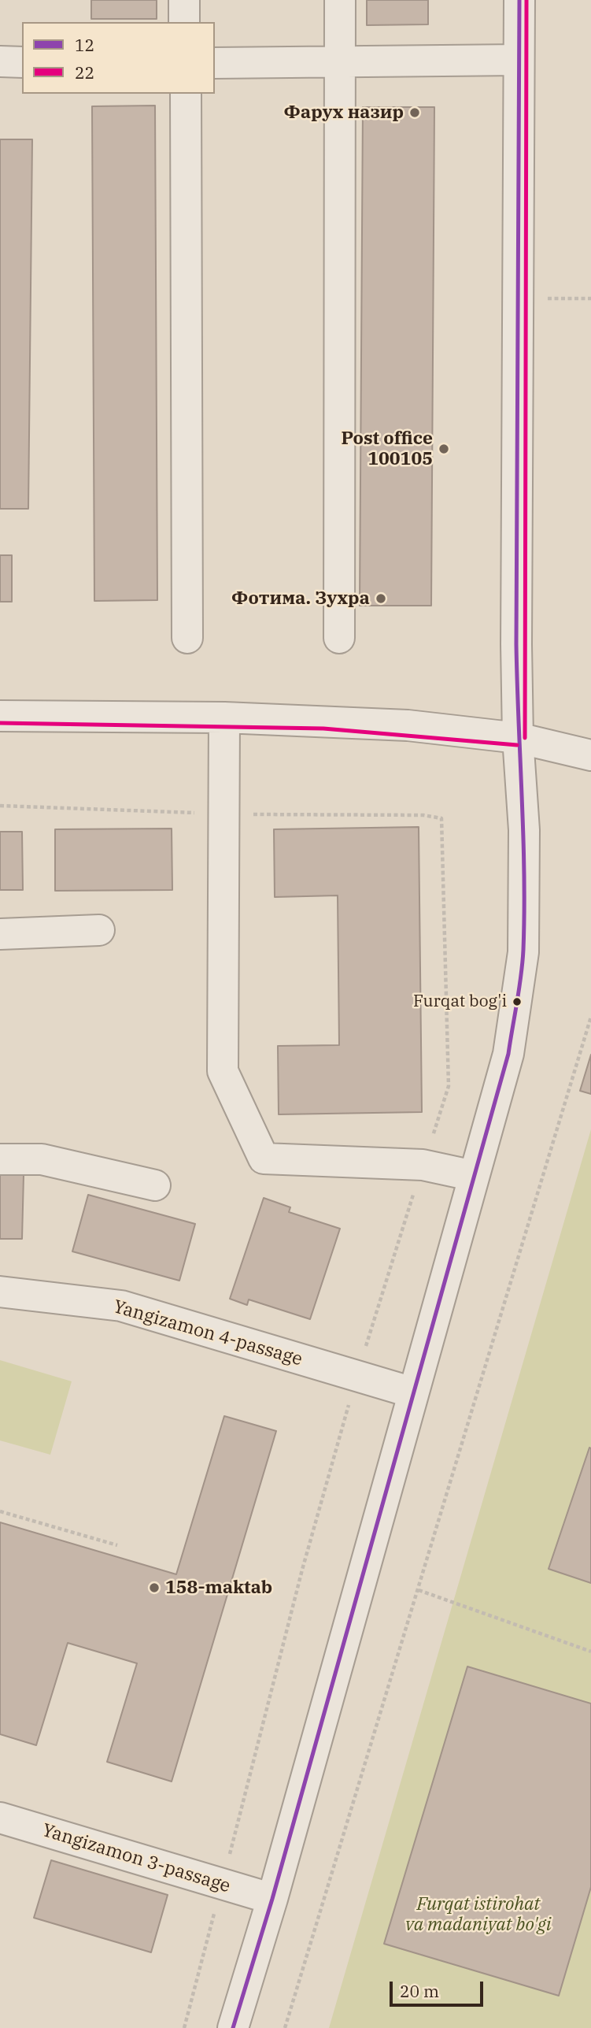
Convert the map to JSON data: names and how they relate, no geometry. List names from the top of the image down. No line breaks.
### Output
{"streets":{"street":["Yangizamon 4-passage","Yangizamon 3-passage"]},"parks":["Furqat istirohat va madaniyat bo'gi"],"places":["Фарух назир","Post office 100105","Фотима. Зухра","Furqat bog'i","158-maktab"],"lines":["transit line 12","transit line 22"],"legend":["12","22"],"scale_bar":"20 m"}
